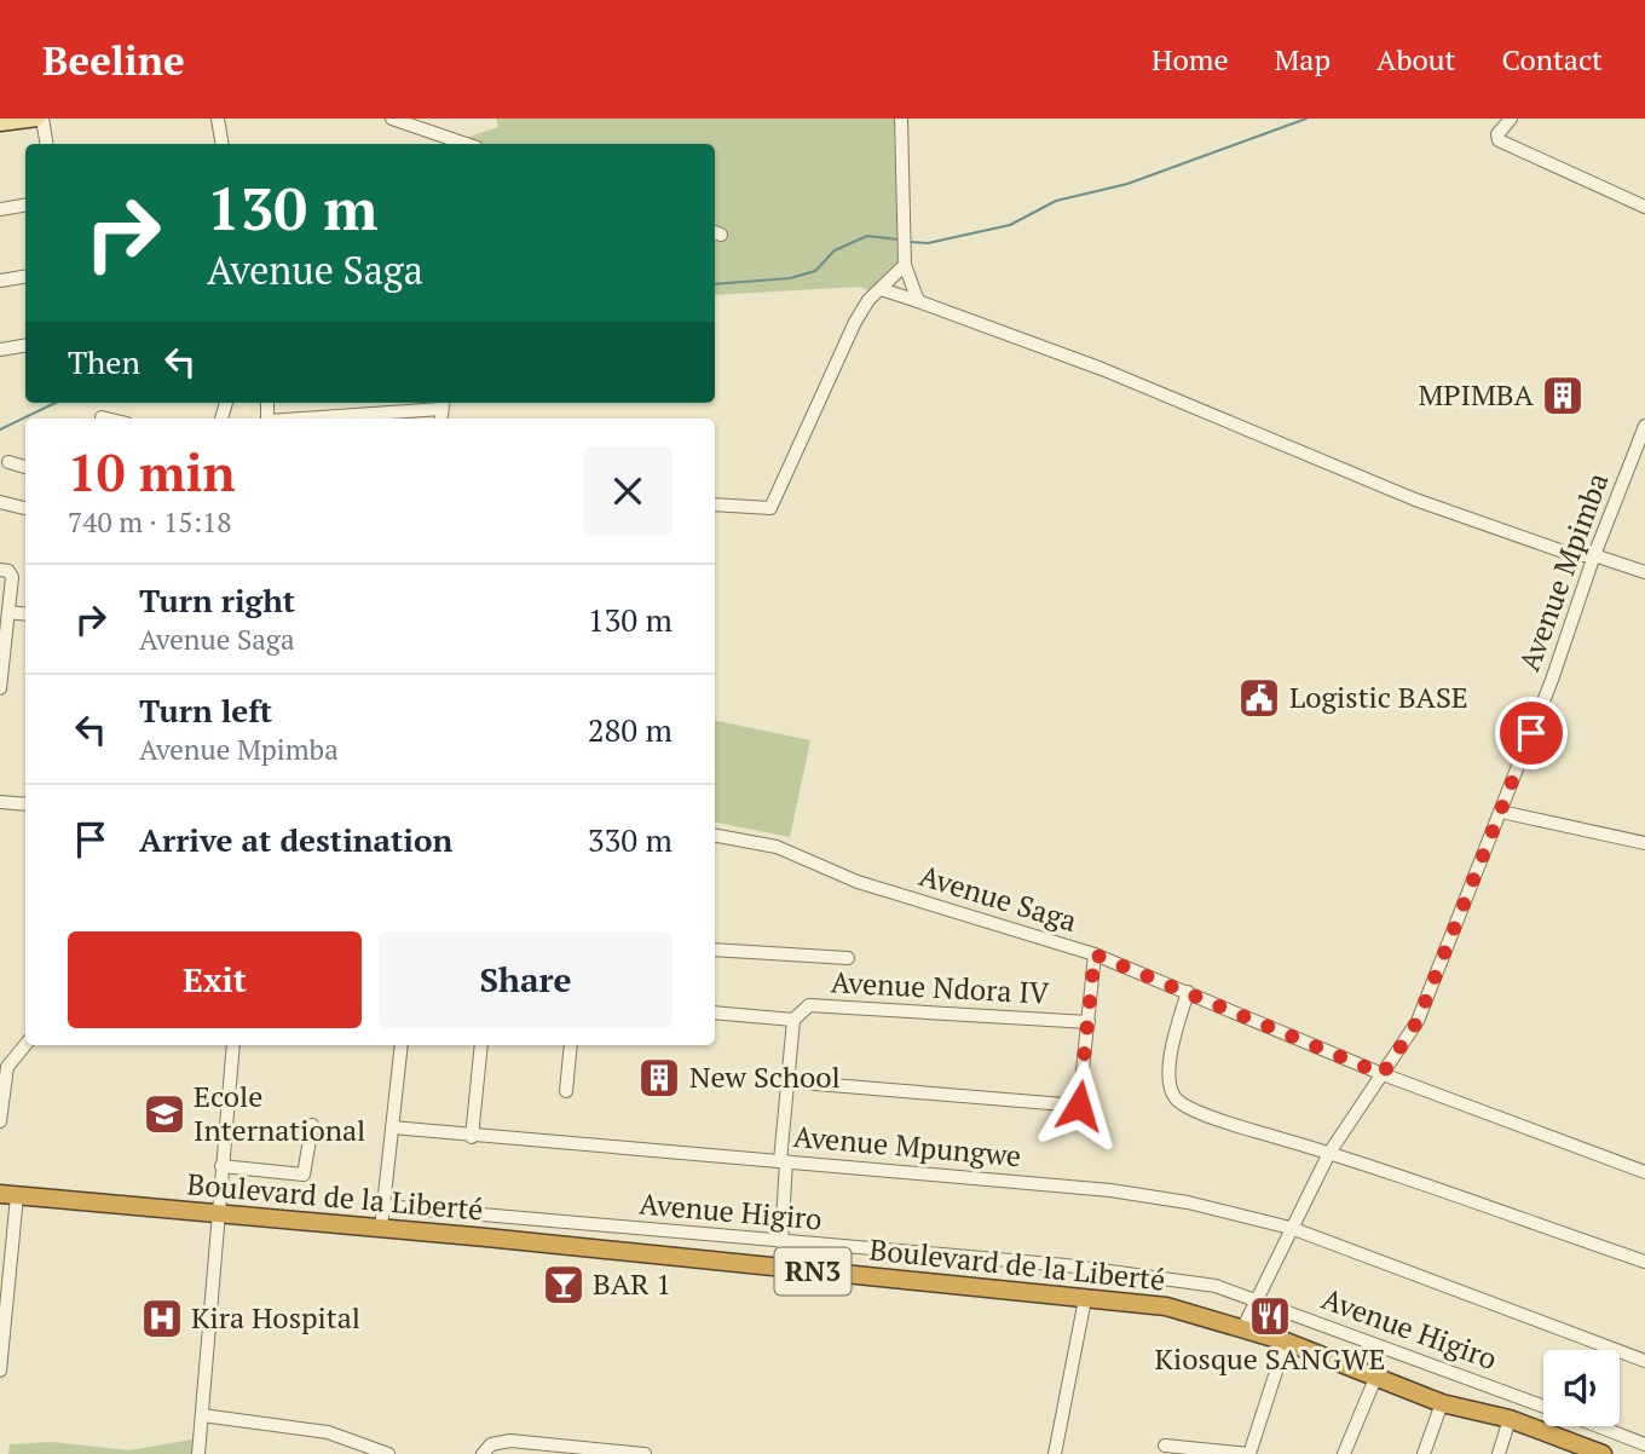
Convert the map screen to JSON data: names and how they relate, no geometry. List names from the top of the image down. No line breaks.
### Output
{"streets":{"highway":["Boulevard de la Liberté","RN3"],"street":["Avenue Mpimba","Avenue Saga","Avenue Ndora IV","Avenue Mpungwe","Avenue Higiro"]},"crossings":[["Avenue Mpimba","Avenue Saga"],["Avenue Mpimba","Avenue Mpungwe"],["Avenue Mpimba","Boulevard de la Liberté"],["Avenue Mpimba","Avenue Higiro"]],"places":{"building":["MPIMBA","New School"],"public building":["Logistic BASE"],"school or university":["Ecole International"],"bar":["BAR 1"],"restaurant":["Kiosque SANGWE"],"hospital":["Kira Hospital"]},"page":{"header":"Beeline","nav":["Home","Map","About","Contact"],"turn":["130 m","Avenue Saga"],"then":"Then","heading":["10 min","740 m · 15:18"],"list":[{"name":"Turn right","note":"Avenue Saga","value":"130 m"},{"name":"Turn left","note":"Avenue Mpimba","value":"280 m"},{"name":"Arrive at destination","value":"330 m"}],"buttons":["Exit","Share"]}}
